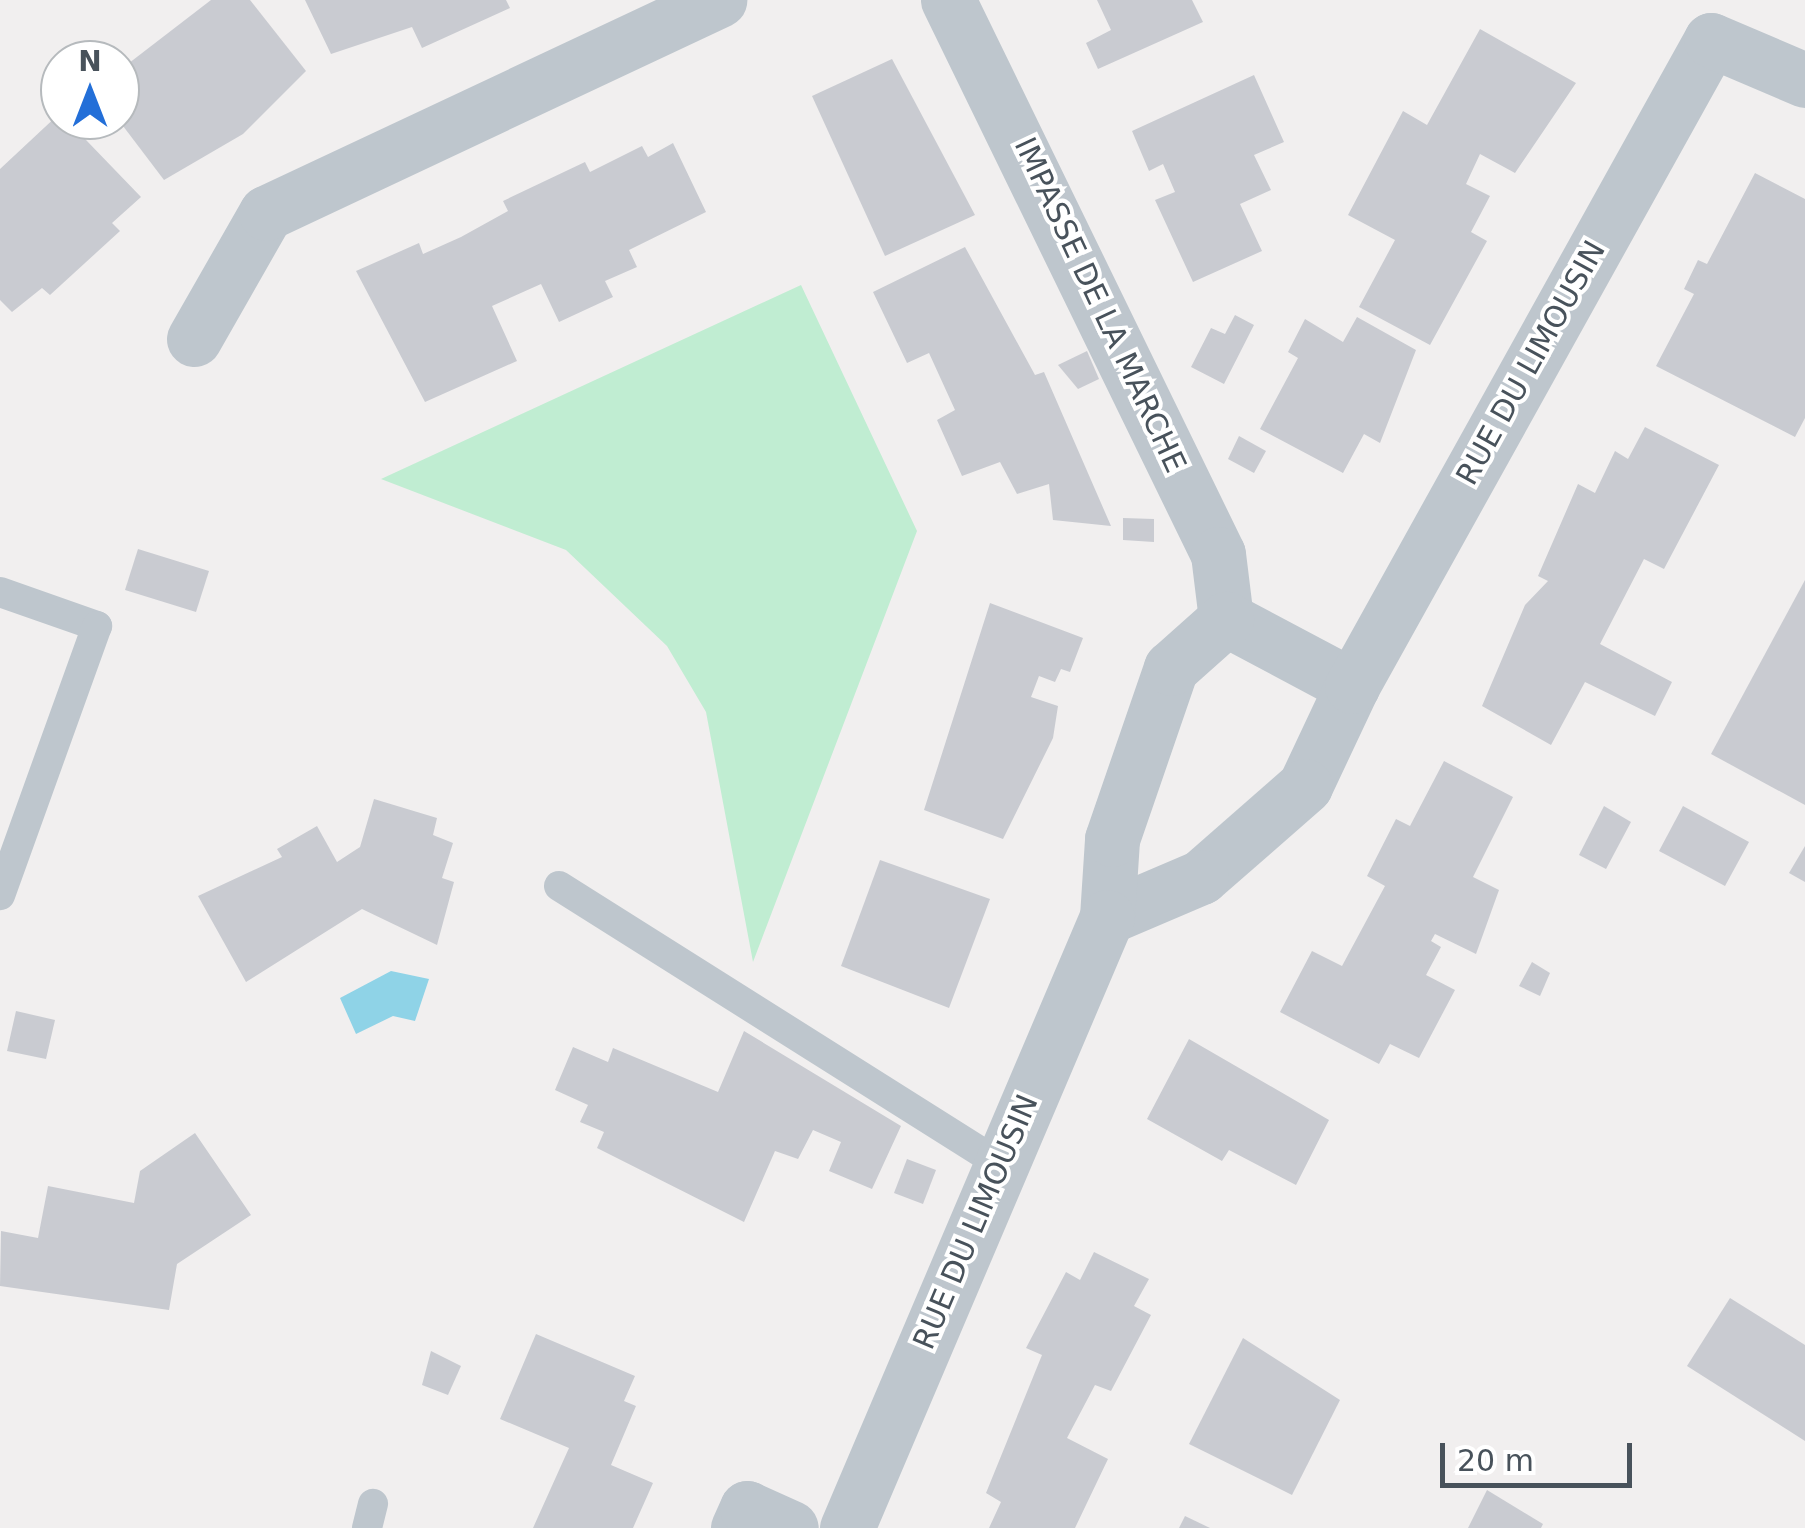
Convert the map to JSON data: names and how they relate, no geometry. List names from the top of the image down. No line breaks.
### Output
{"streets":{"street":["IMPASSE DE LA MARCHE","RUE DU LIMOUSIN"]},"crossings":[["IMPASSE DE LA MARCHE","RUE DU LIMOUSIN"]],"scale_bar":"20 m","north":"top"}
